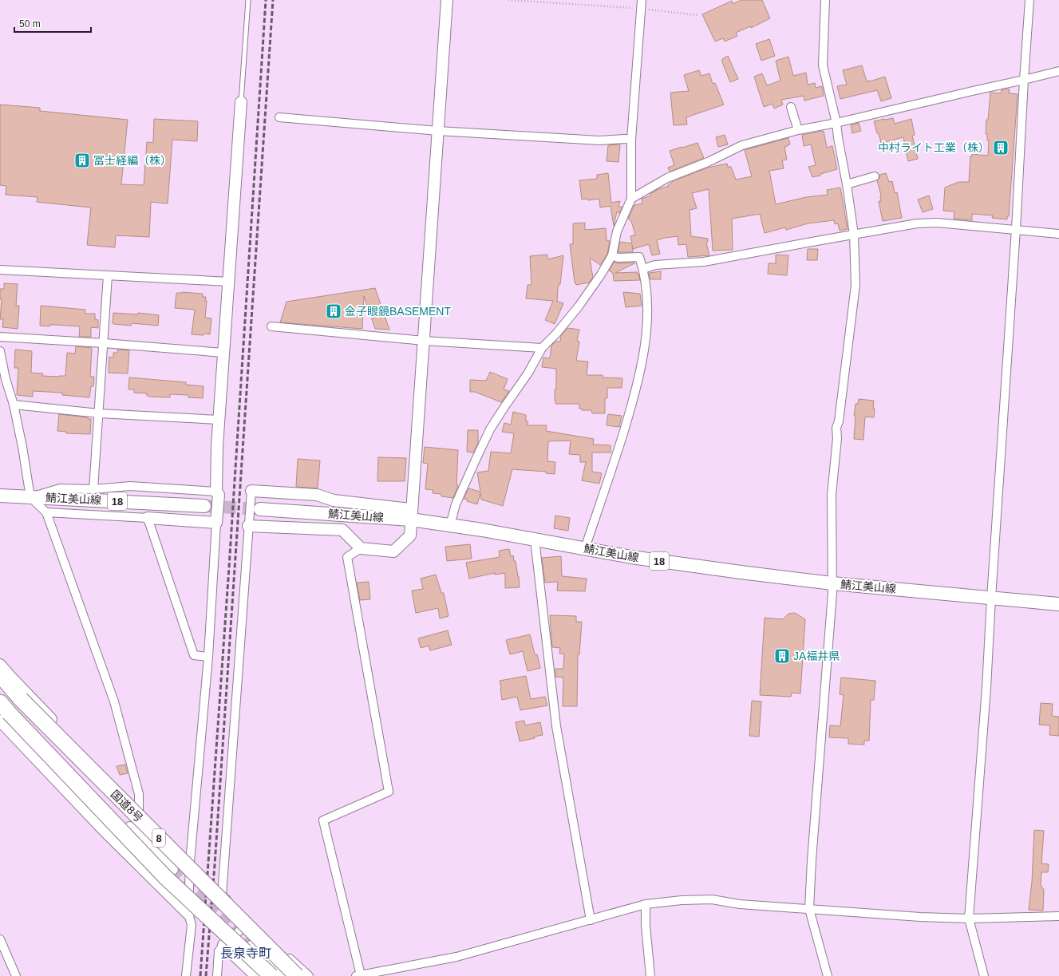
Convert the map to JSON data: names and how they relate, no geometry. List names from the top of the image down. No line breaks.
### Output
{"streets":{"highway":["国道8号","8"],"main road":["鯖江美山線","18"]},"districts":["長泉寺町"],"places":{"building":["中村ライト工業（株）","冨士経編（株）","金子眼鏡BASEMENT","JA福井県"]},"scale_bar":"50 m"}
